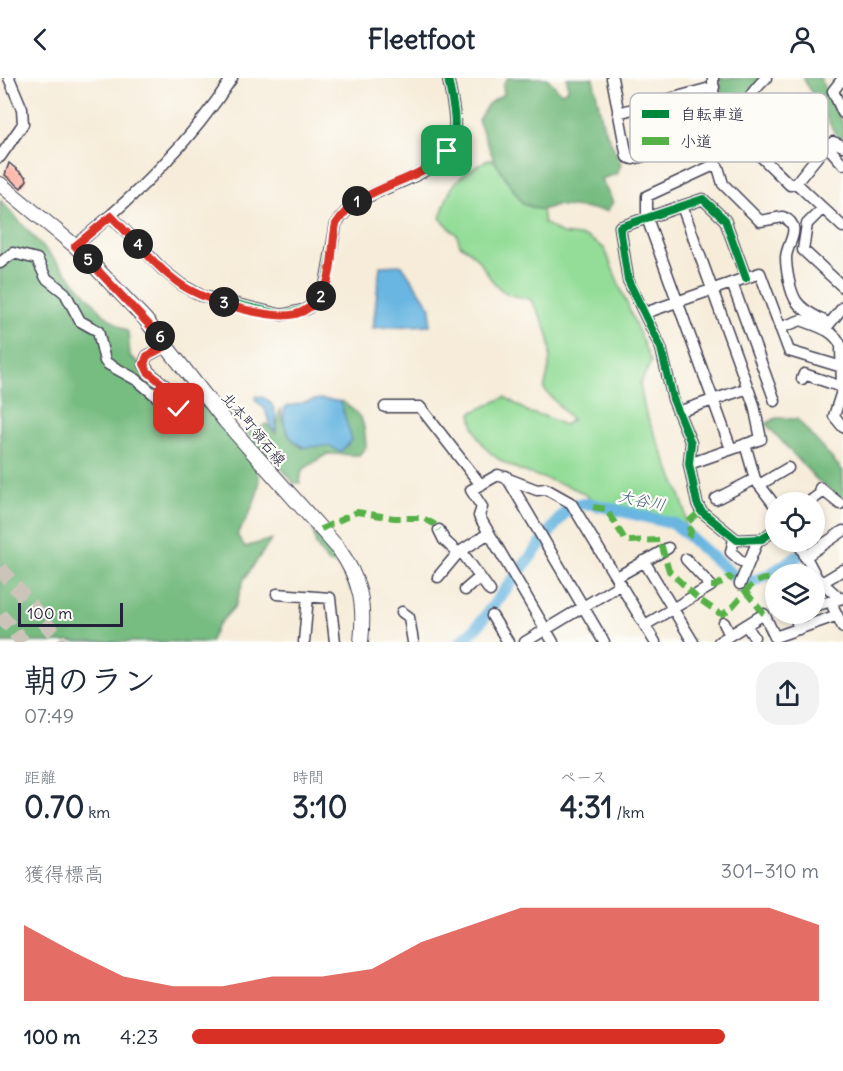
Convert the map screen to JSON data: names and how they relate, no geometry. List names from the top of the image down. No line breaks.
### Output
{"streets":{"main road":["北本町領石線"]},"water":["大谷川"],"legend":["自転車道","小道"],"scale_bar":"100 m","page":{"header":"Fleetfoot","pins":["1","4","5","2","3","6"],"scale":"100 m","heading":["朝のラン","07:49"],"stats":[["距離","0.70 km"],["時間","3:10"],["ペース","4:31 /km"]],"chart":["獲得標高","301–310 m"],"list":[{"name":"100 m","note":"4:23"}]}}
